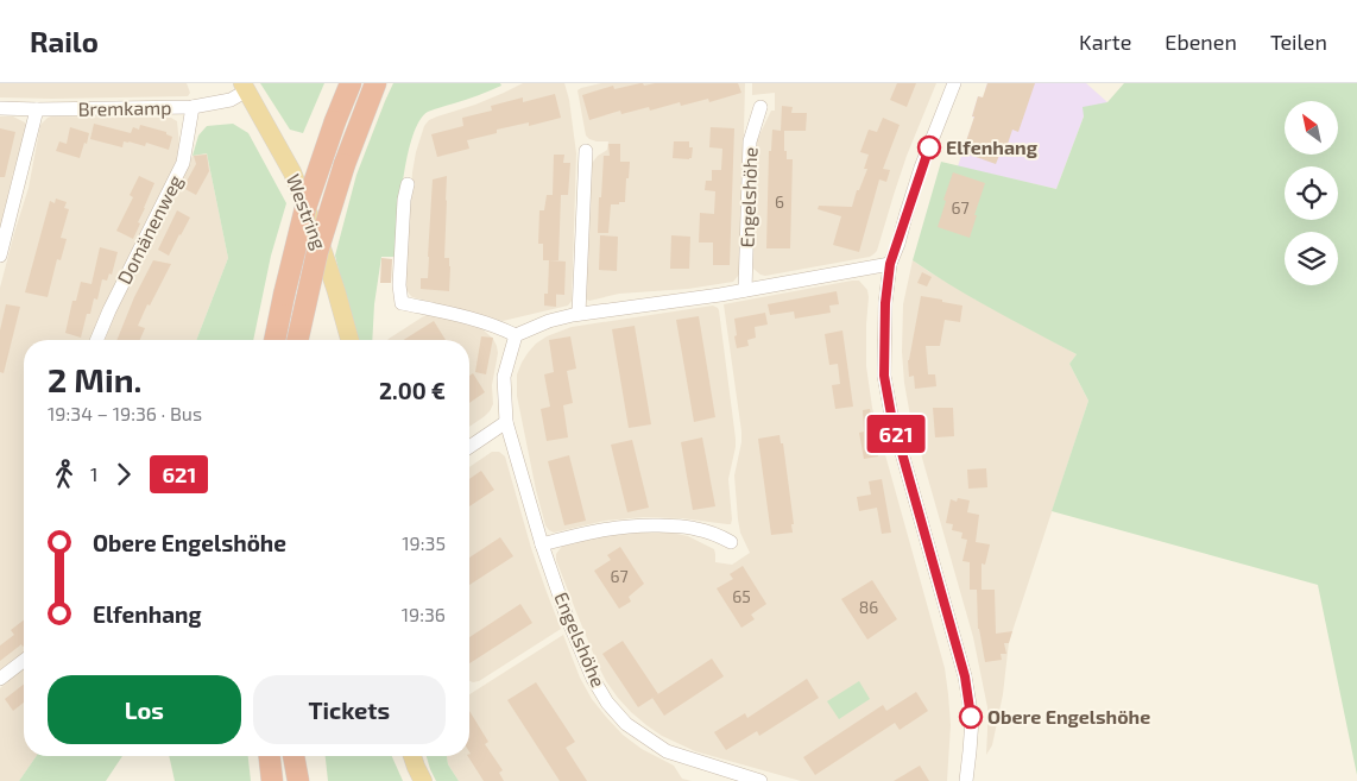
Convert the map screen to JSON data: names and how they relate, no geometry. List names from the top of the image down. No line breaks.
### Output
{"streets":{"main road":["Westring"],"street":["Bremkamp","Engelshöhe","Domänenweg"]},"crossings":[["Bremkamp","Westring"],["Bremkamp","Domänenweg"]],"places":["Elfenhang","Obere Engelshöhe"],"lines":["bus line 621"],"house_numbers":["6","67","67","65","86"],"north":"top left","page":{"header":"Railo","nav":["Karte","Ebenen","Teilen"],"on_map":"621","heading":["2 Min.","19:34 – 19:36 · Bus","2.00 €"],"legs":["1","621"],"list":[{"name":"Obere Engelshöhe","value":"19:35"},{"name":"Elfenhang","value":"19:36"}],"buttons":["Los","Tickets"]}}
